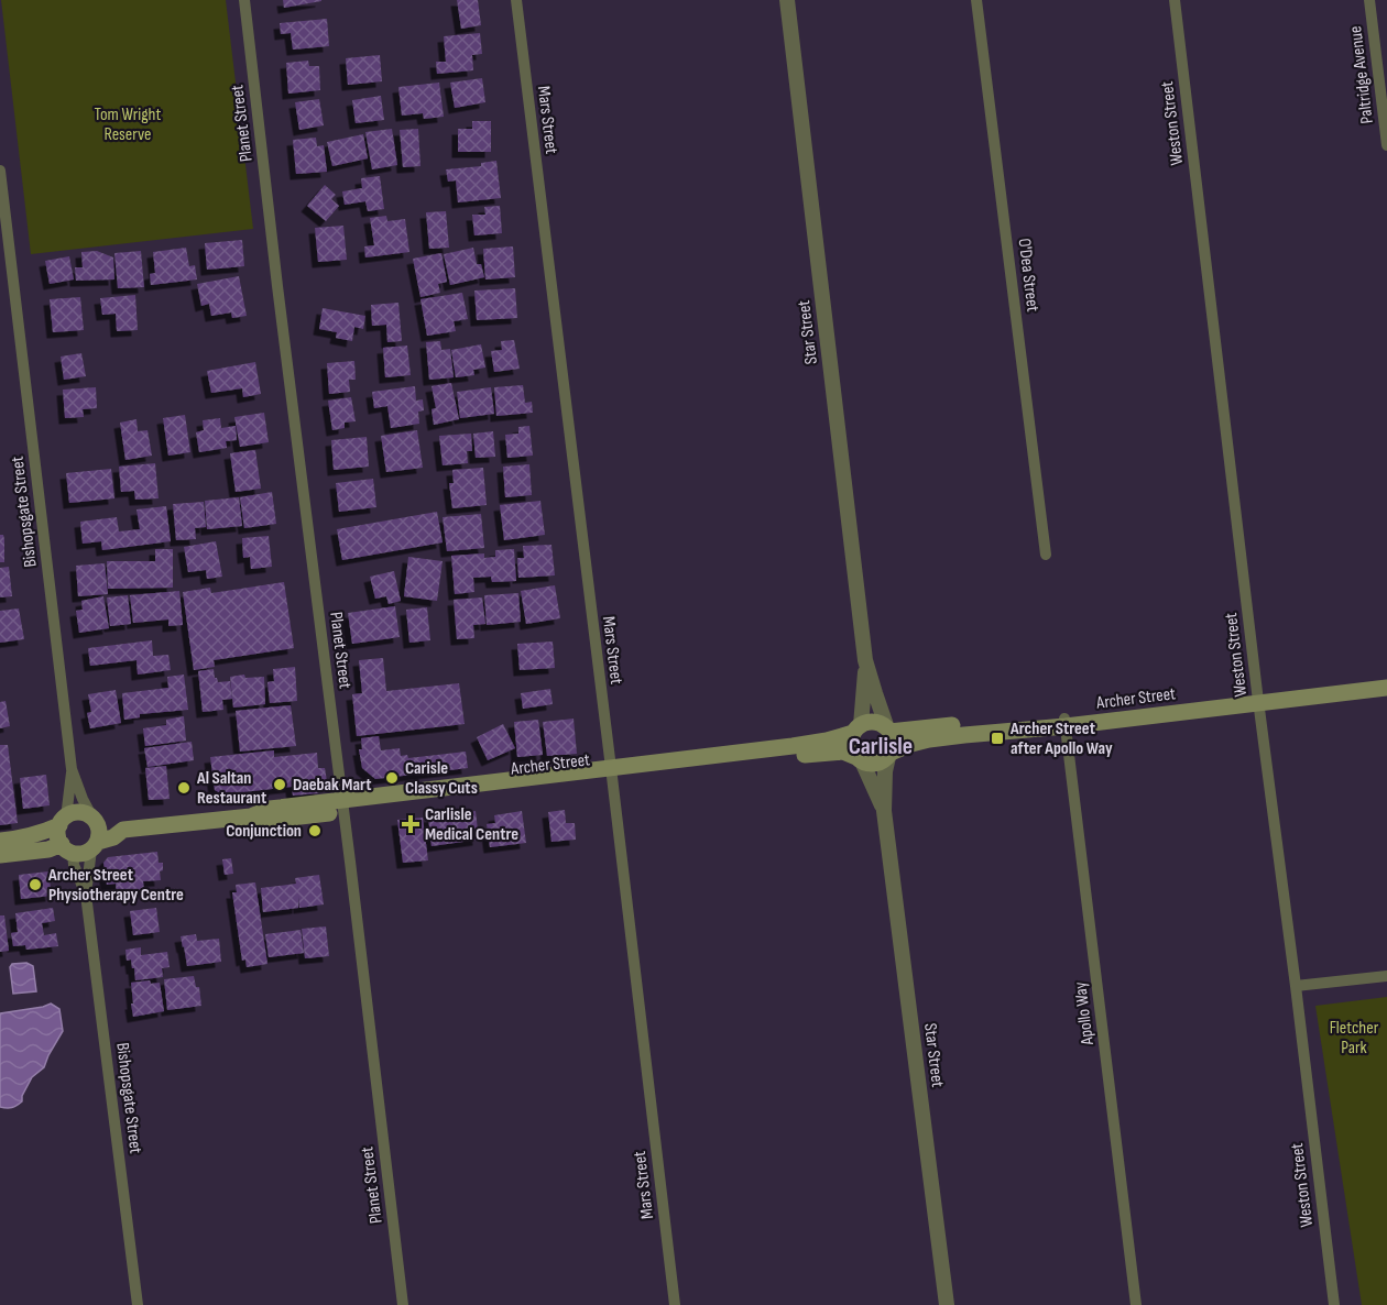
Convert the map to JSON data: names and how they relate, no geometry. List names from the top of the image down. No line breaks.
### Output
{"streets":{"main road":["Archer Street"],"street":["Paltridge Avenue","Mars Street","Planet Street","Weston Street","O'Dea Street","Star Street","Bishopsgate Street","Apollo Way"]},"crossings":[["Mars Street","Archer Street"],["Planet Street","Archer Street"],["Weston Street","Archer Street"],["Star Street","Archer Street"],["Bishopsgate Street","Archer Street"],["Archer Street","Apollo Way"]],"districts":["Carlisle"],"parks":["Tom Wright Reserve","Fletcher Park"],"places":{"transit":["Archer Street after Apollo Way"],"other":["Carisle Classy Cuts","Daebak Mart","Al Saltan Restaurant","Conjunction","Archer Street Physiotherapy Centre"],"health":["Carlisle Medical Centre"]}}
